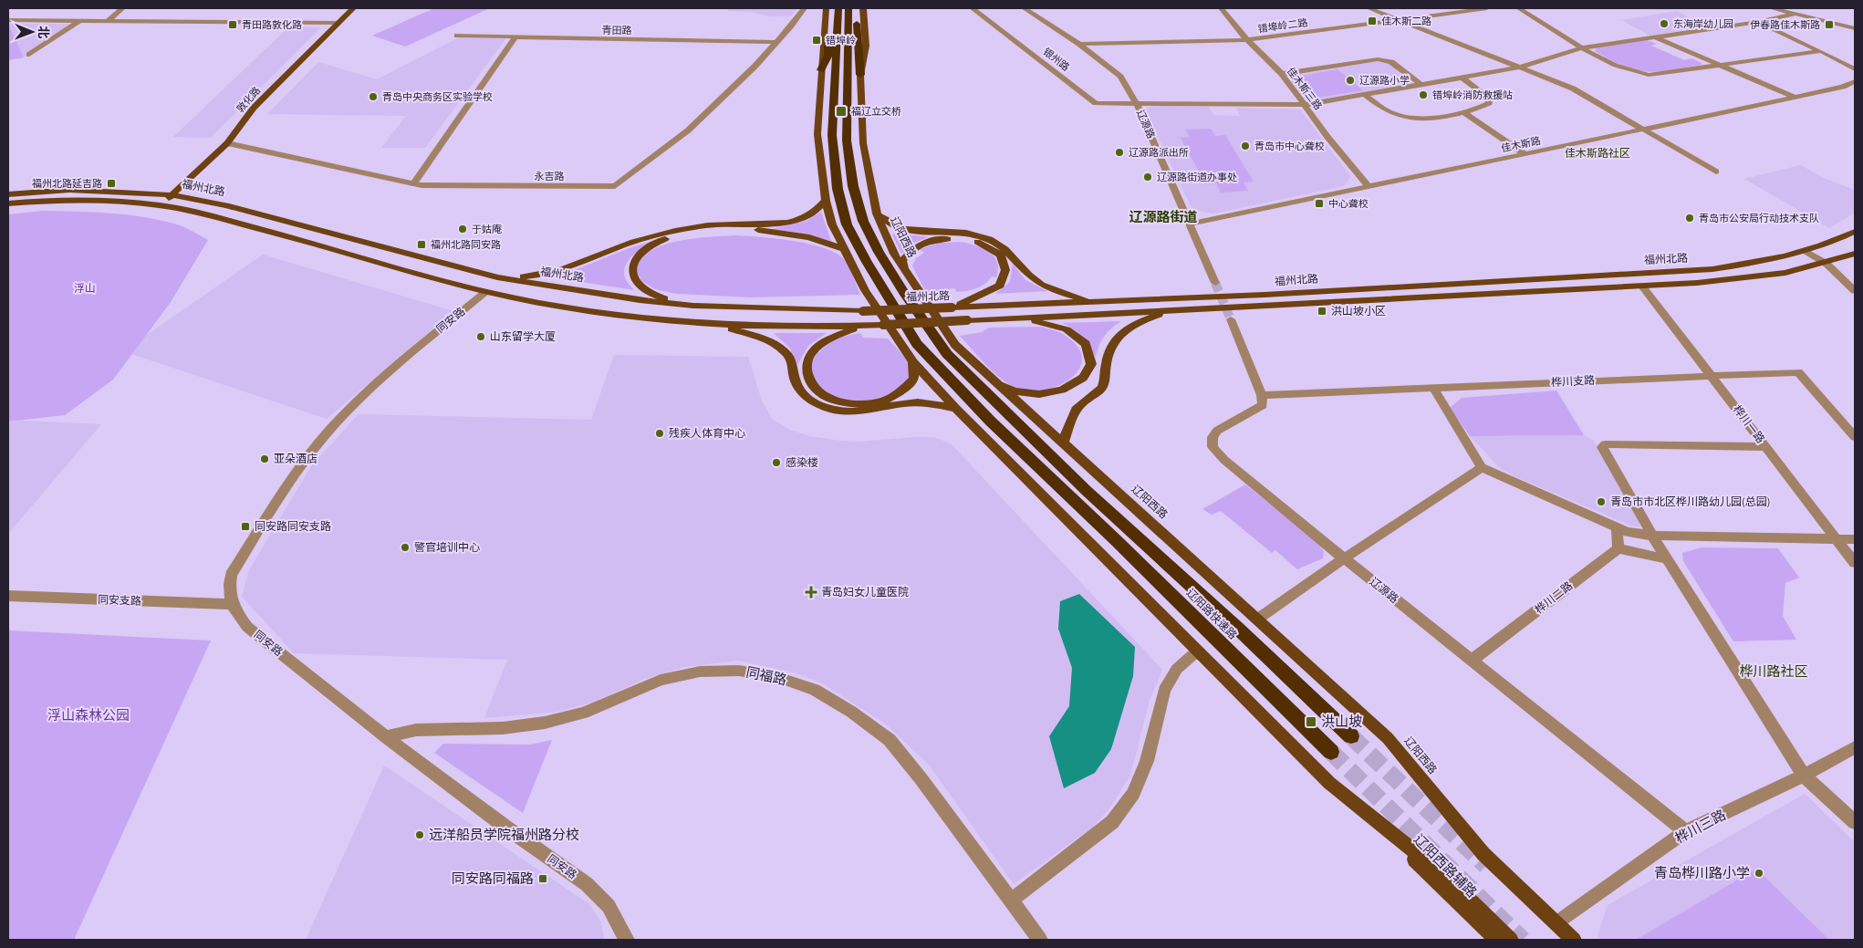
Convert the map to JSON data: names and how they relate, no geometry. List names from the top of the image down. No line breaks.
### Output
{"streets":{"highway":["辽阳路快速路"],"main road":["敦化路","福州北路","辽阳西路","辽阳西路辅路"],"street":["错埠岭二路","青田路","银州路","佳木斯三路","辽源路","佳木斯路","永吉路","同安路","桦川支路","桦川一路","桦川二路","同安支路","同福路","桦川三路"]},"crossings":[["错埠岭二路","佳木斯三路"],["错埠岭二路","辽源路"],["青田路","永吉路"],["银州路","佳木斯三路"],["银州路","辽源路"],["佳木斯三路","佳木斯路"],["敦化路","永吉路"],["敦化路","福州北路"],["辽源路","佳木斯路"],["辽源路","桦川支路"],["辽源路","桦川二路"],["辽源路","桦川三路"],["辽阳西路","桦川三路"],["同安路","同安支路"],["同安路","同福路"],["桦川支路","桦川一路"]],"districts":["佳木斯路社区","辽源路街道","桦川路社区"],"parks":["浮山","浮山森林公园"],"places":{"transit":["佳木斯二路","青田路敦化路","伊春路佳木斯路","错埠岭","福辽立交桥","福州北路延吉路","中心聋校","福州北路同安路","洪山坡小区","同安路同安支路","洪山坡","同安路同福路"],"other":["东海岸幼儿园","辽源路小学","错埠岭消防救援站","青岛中央商务区实验学校","青岛市中心聋校","辽源路派出所","辽源路街道办事处","青岛市公安局行动技术支队","于姑庵","山东留学大厦","残疾人体育中心","亚朵酒店","感染楼","青岛市市北区桦川路幼儿园(总园)","警官培训中心","远洋船员学院福州路分校","青岛桦川路小学"],"health":["青岛妇女儿童医院"]},"north":"right"}
